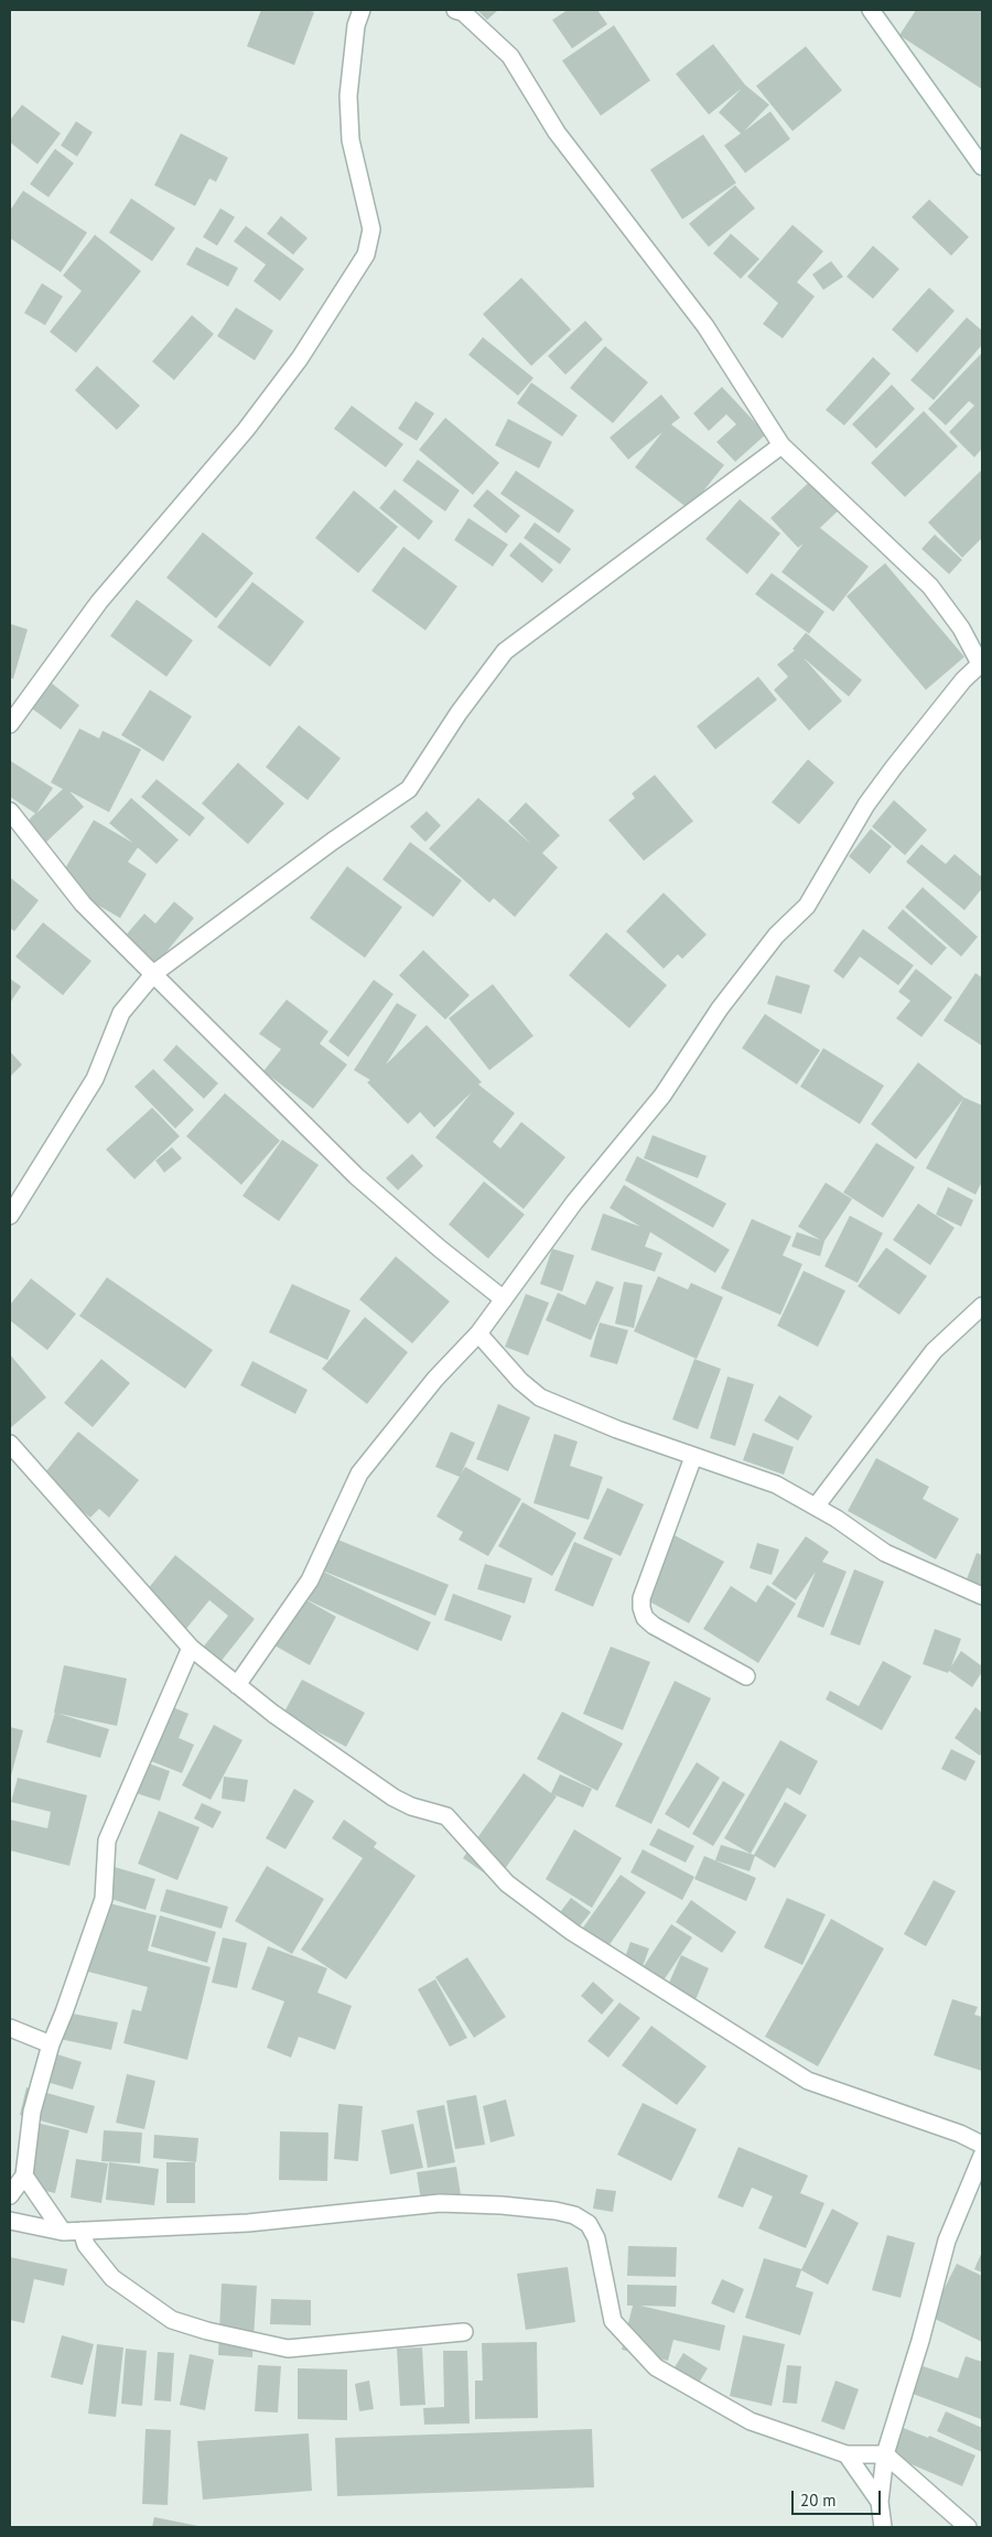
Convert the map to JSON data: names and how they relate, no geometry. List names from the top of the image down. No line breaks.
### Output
{"scale_bar":"20 m"}
